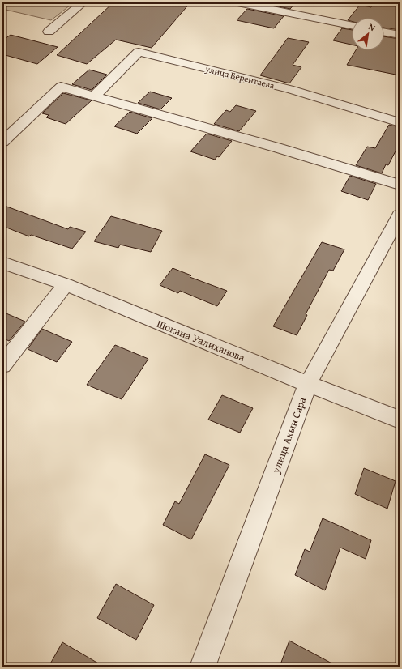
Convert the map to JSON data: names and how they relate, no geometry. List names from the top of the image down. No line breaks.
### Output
{"streets":{"street":["улица Берентаева","Шокана Уалиханова","улица Акын Сара"]},"crossings":[["Шокана Уалиханова","улица Акын Сара"]],"north":"top right"}
